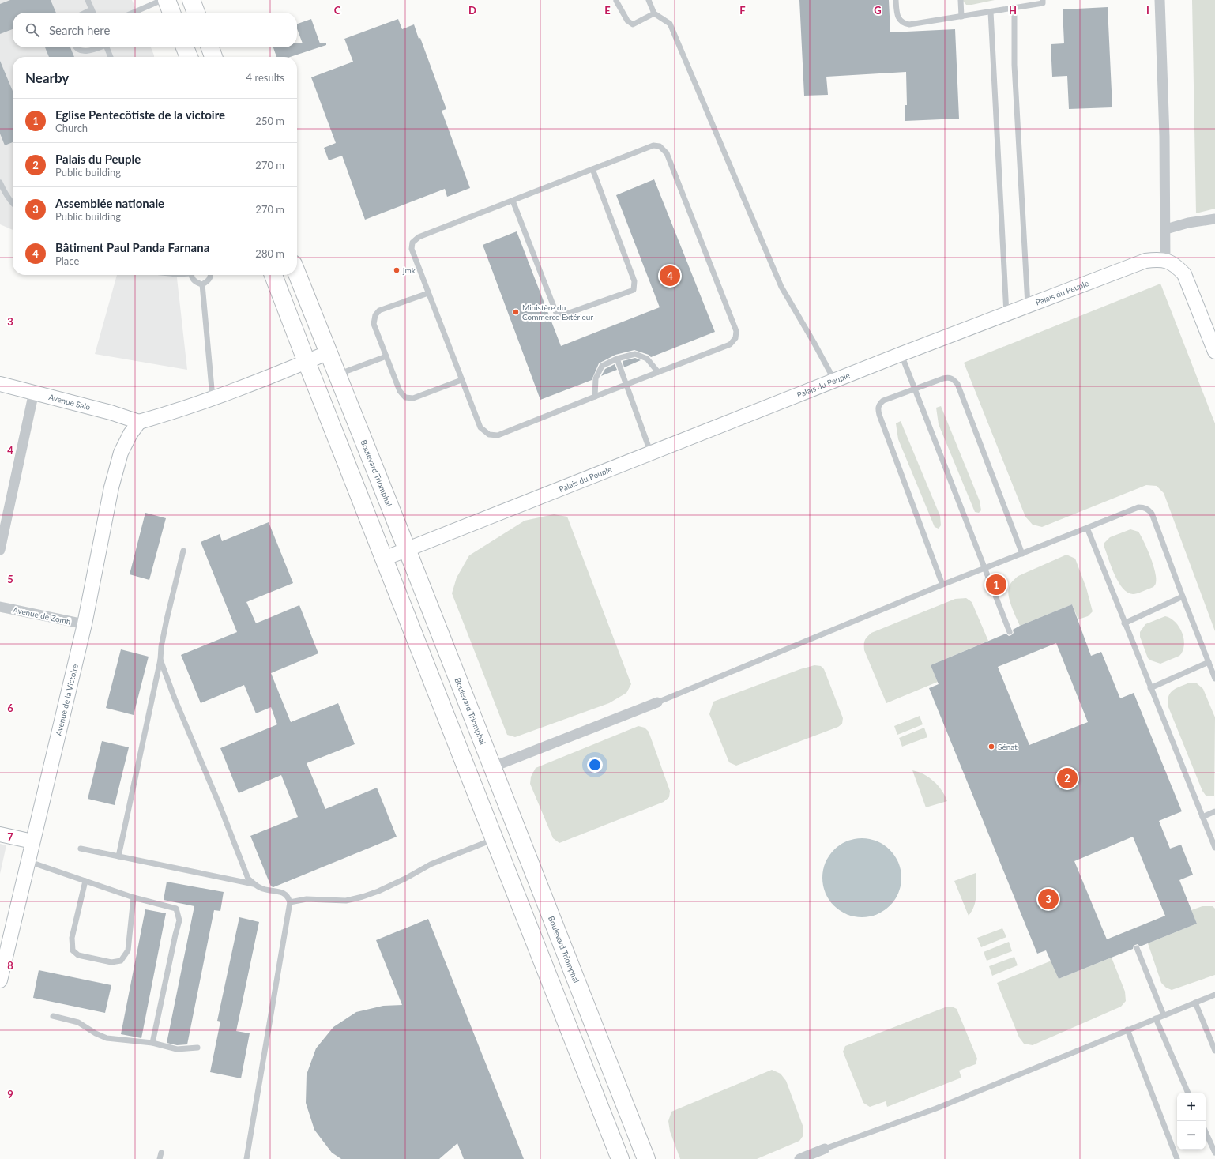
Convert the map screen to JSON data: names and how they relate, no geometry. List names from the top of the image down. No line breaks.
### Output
{"streets":{"highway":["Boulevard Triomphal"],"street":["Palais du Peuple","Avenue Saio","Avenue de Zomfi","Avenue de la Victoire"]},"crossings":[["Palais du Peuple","Boulevard Triomphal"],["Avenue Saio","Avenue de la Victoire"],["Avenue de Zomfi","Avenue de la Victoire"]],"places":["jmk","Ministère du Commerce Extérieur","Sénat"],"page":{"search":"Search here","heading":["Nearby","4 results"],"list":[{"mark":"1","name":"Eglise Pentecôtiste de la victoire","note":"Church","value":"250 m"},{"mark":"2","name":"Palais du Peuple","note":"Public building","value":"270 m"},{"mark":"3","name":"Assemblée nationale","note":"Public building","value":"270 m"},{"mark":"4","name":"Bâtiment Paul Panda Farnana","note":"Place","value":"280 m"}],"pins":["4","1","2","3"],"map_buttons":["+","−"]},"grid":{"columns":["C","D","E","F","G","H","I"],"rows":["3","4","5","6","7","8","9"]}}
